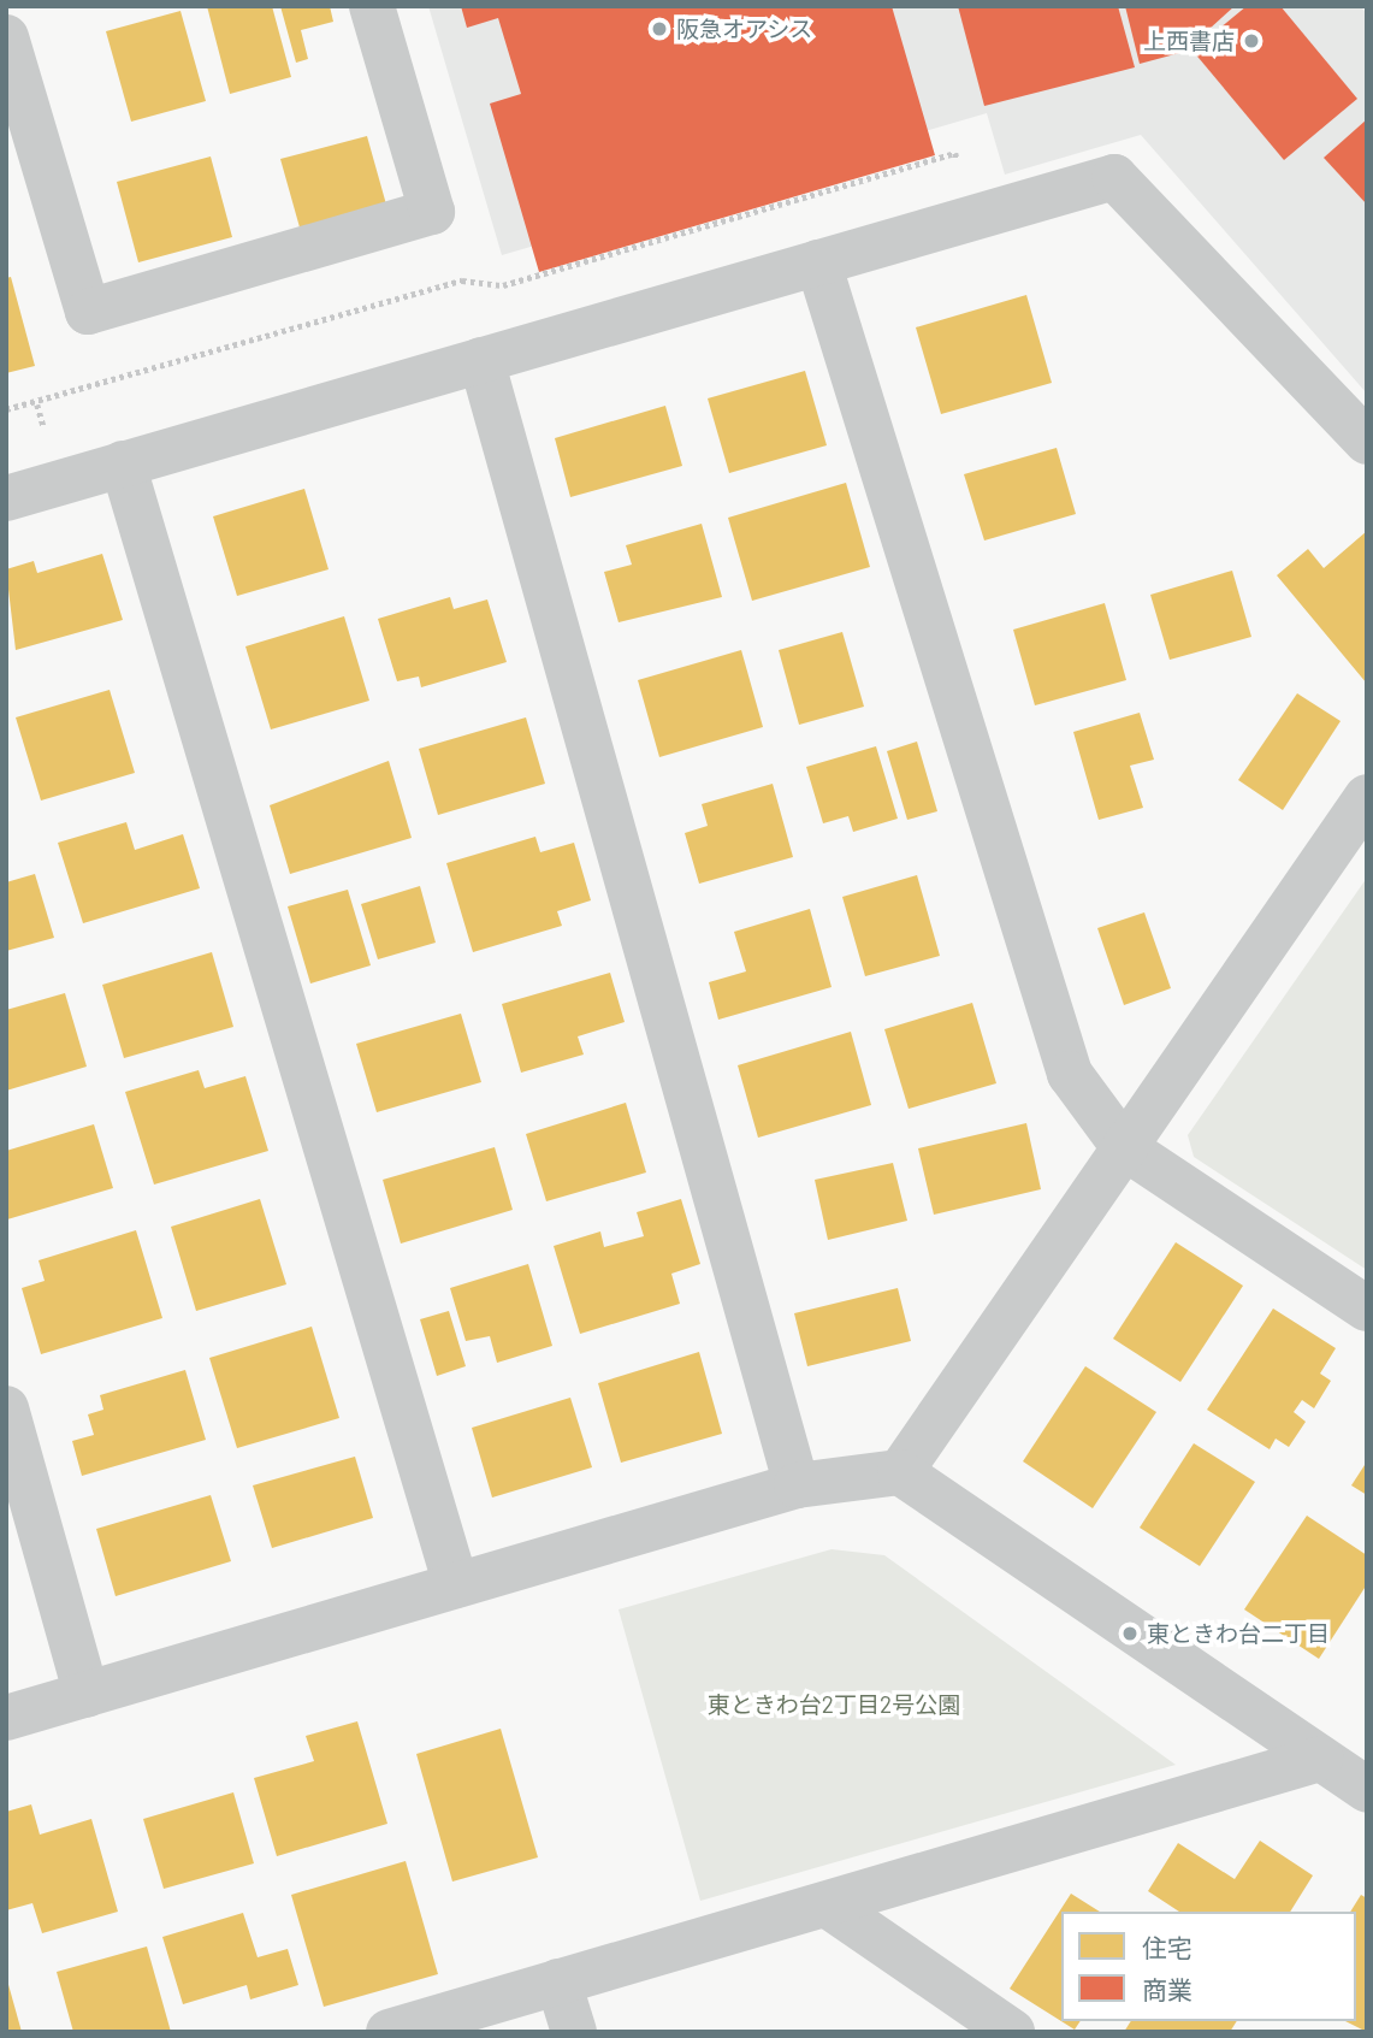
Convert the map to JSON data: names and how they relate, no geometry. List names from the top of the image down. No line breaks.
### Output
{"parks":["東ときわ台2丁目2号公園"],"places":["阪急オアシス","上西書店","東ときわ台二丁目"],"legend":["住宅","商業"]}
